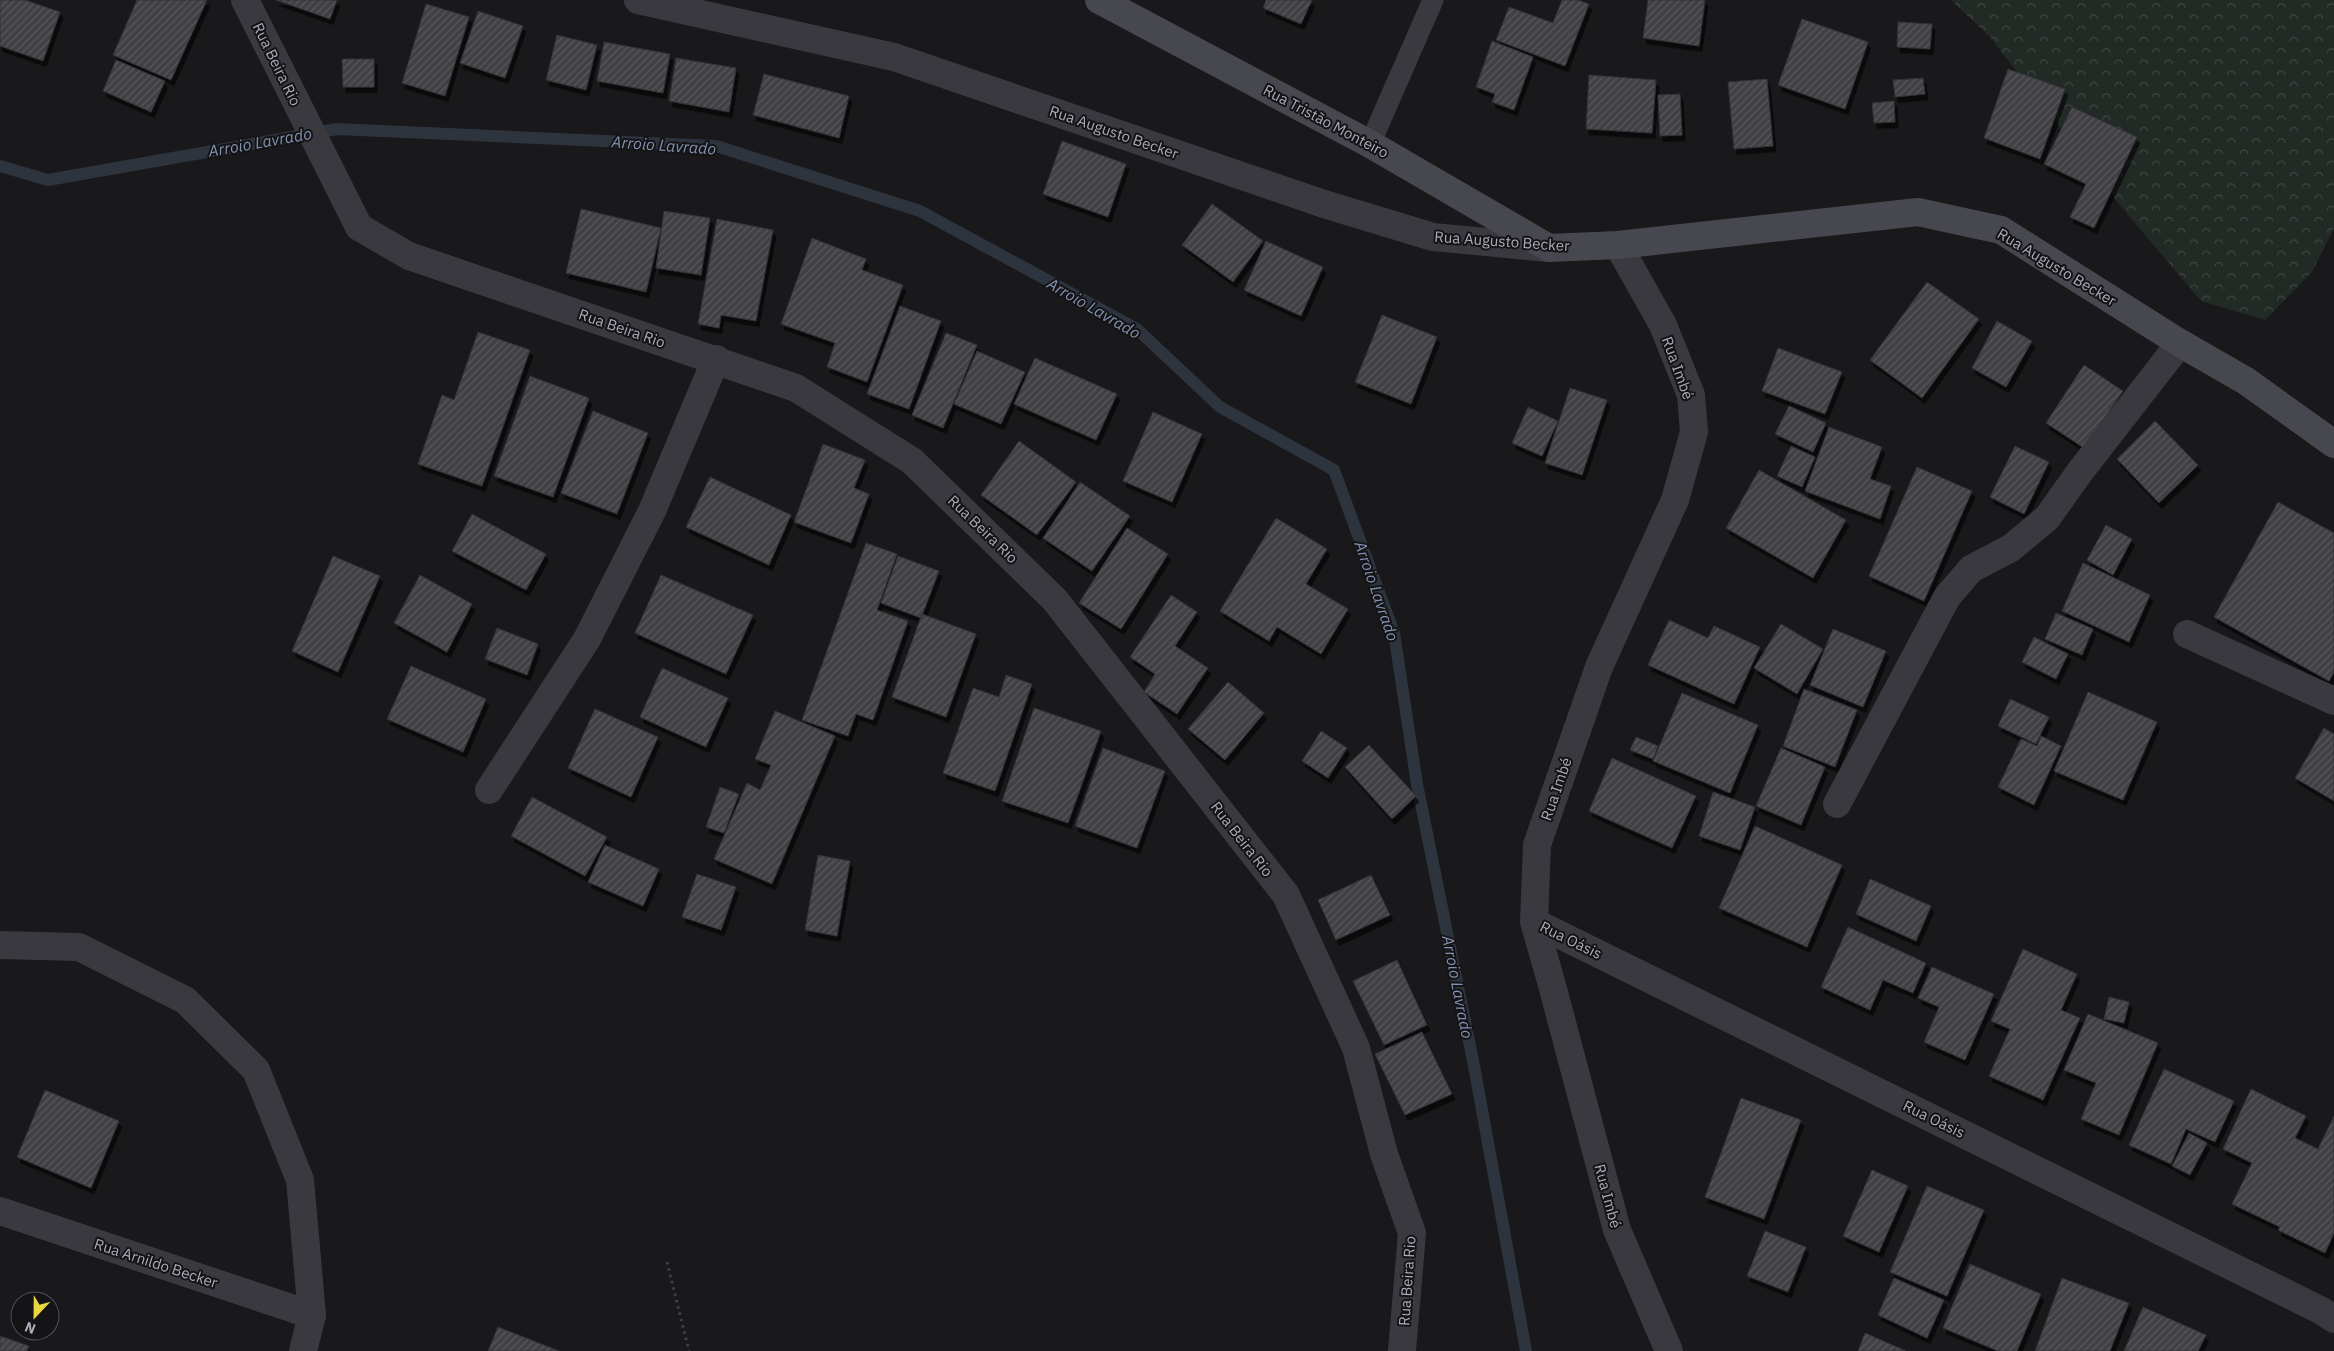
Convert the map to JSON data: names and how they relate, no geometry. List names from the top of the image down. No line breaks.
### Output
{"streets":{"main road":["Rua Tristão Monteiro","Rua Augusto Becker"],"street":["Rua Beira Rio","Rua Imbé","Rua Oásis","Rua Arnildo Becker"]},"crossings":[["Rua Tristão Monteiro","Rua Augusto Becker"],["Rua Augusto Becker","Rua Imbé"],["Rua Imbé","Rua Oásis"]],"water":["Arroio Lavrado"],"north":"bottom"}
